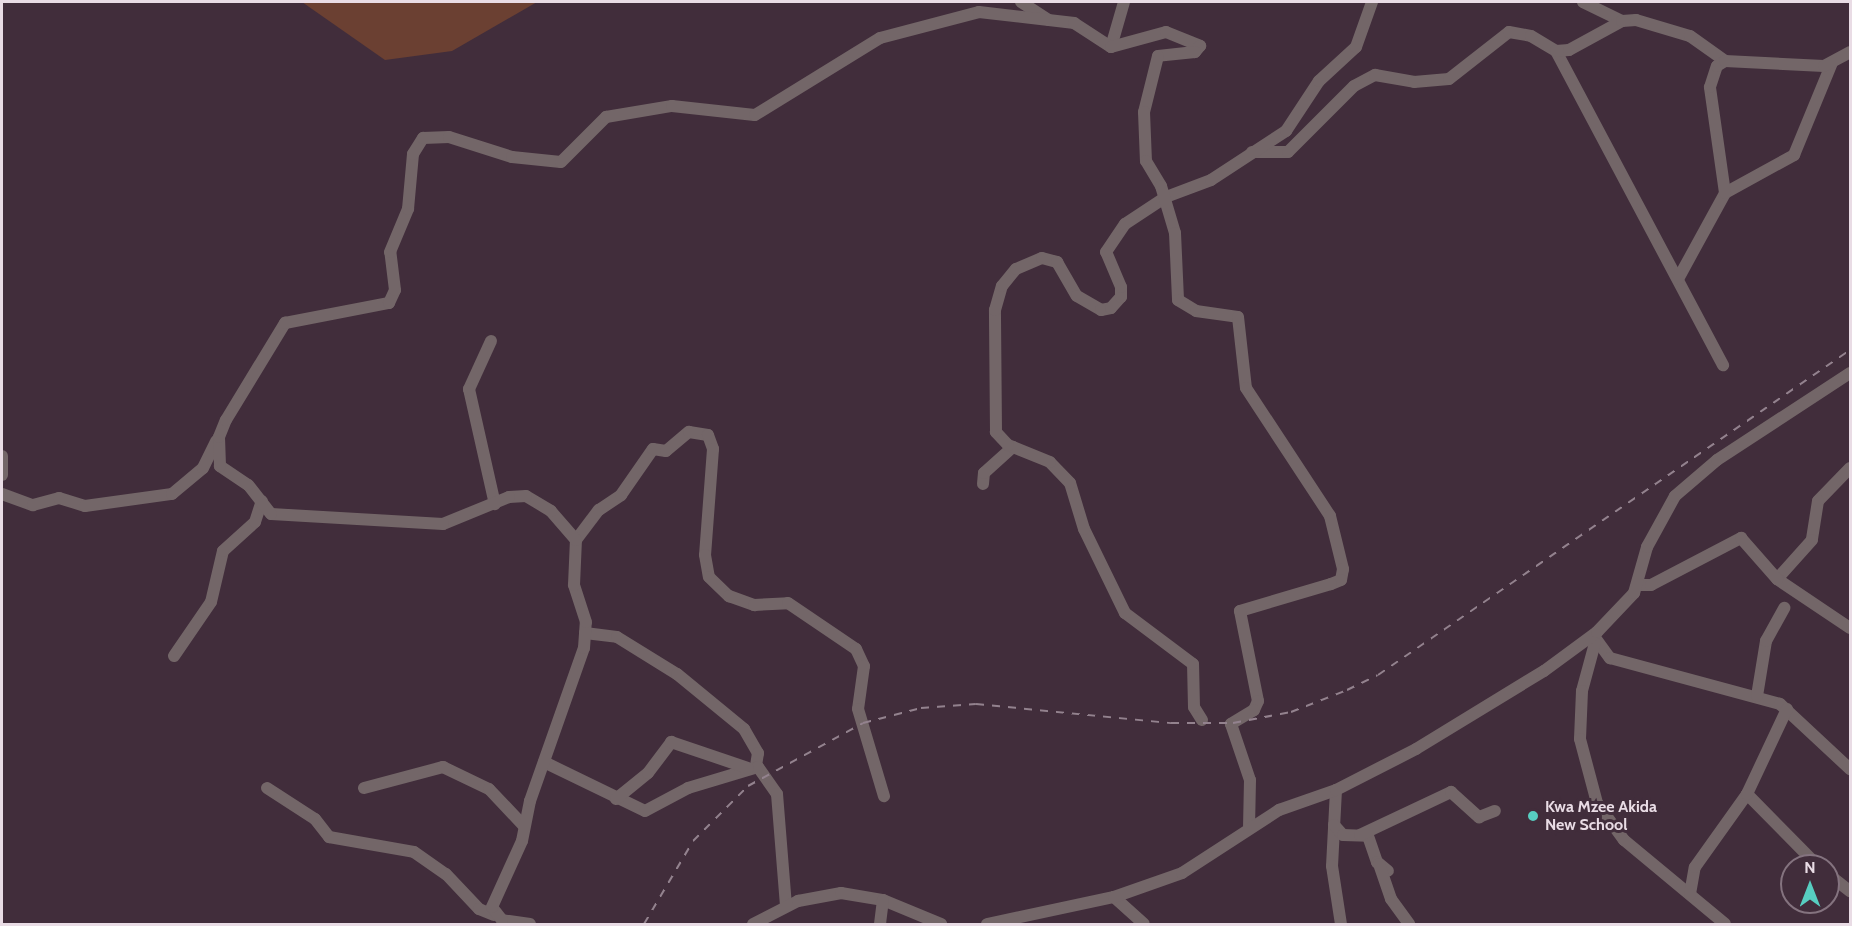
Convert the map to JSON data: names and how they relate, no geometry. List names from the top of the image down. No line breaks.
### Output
{"places":["Kwa Mzee Akida New School"],"north":"top"}
